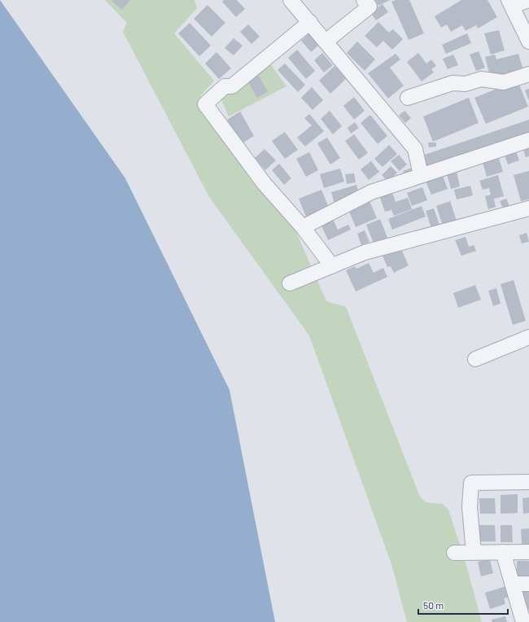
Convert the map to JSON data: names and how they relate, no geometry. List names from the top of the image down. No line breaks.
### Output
{"scale_bar":"50 m"}
